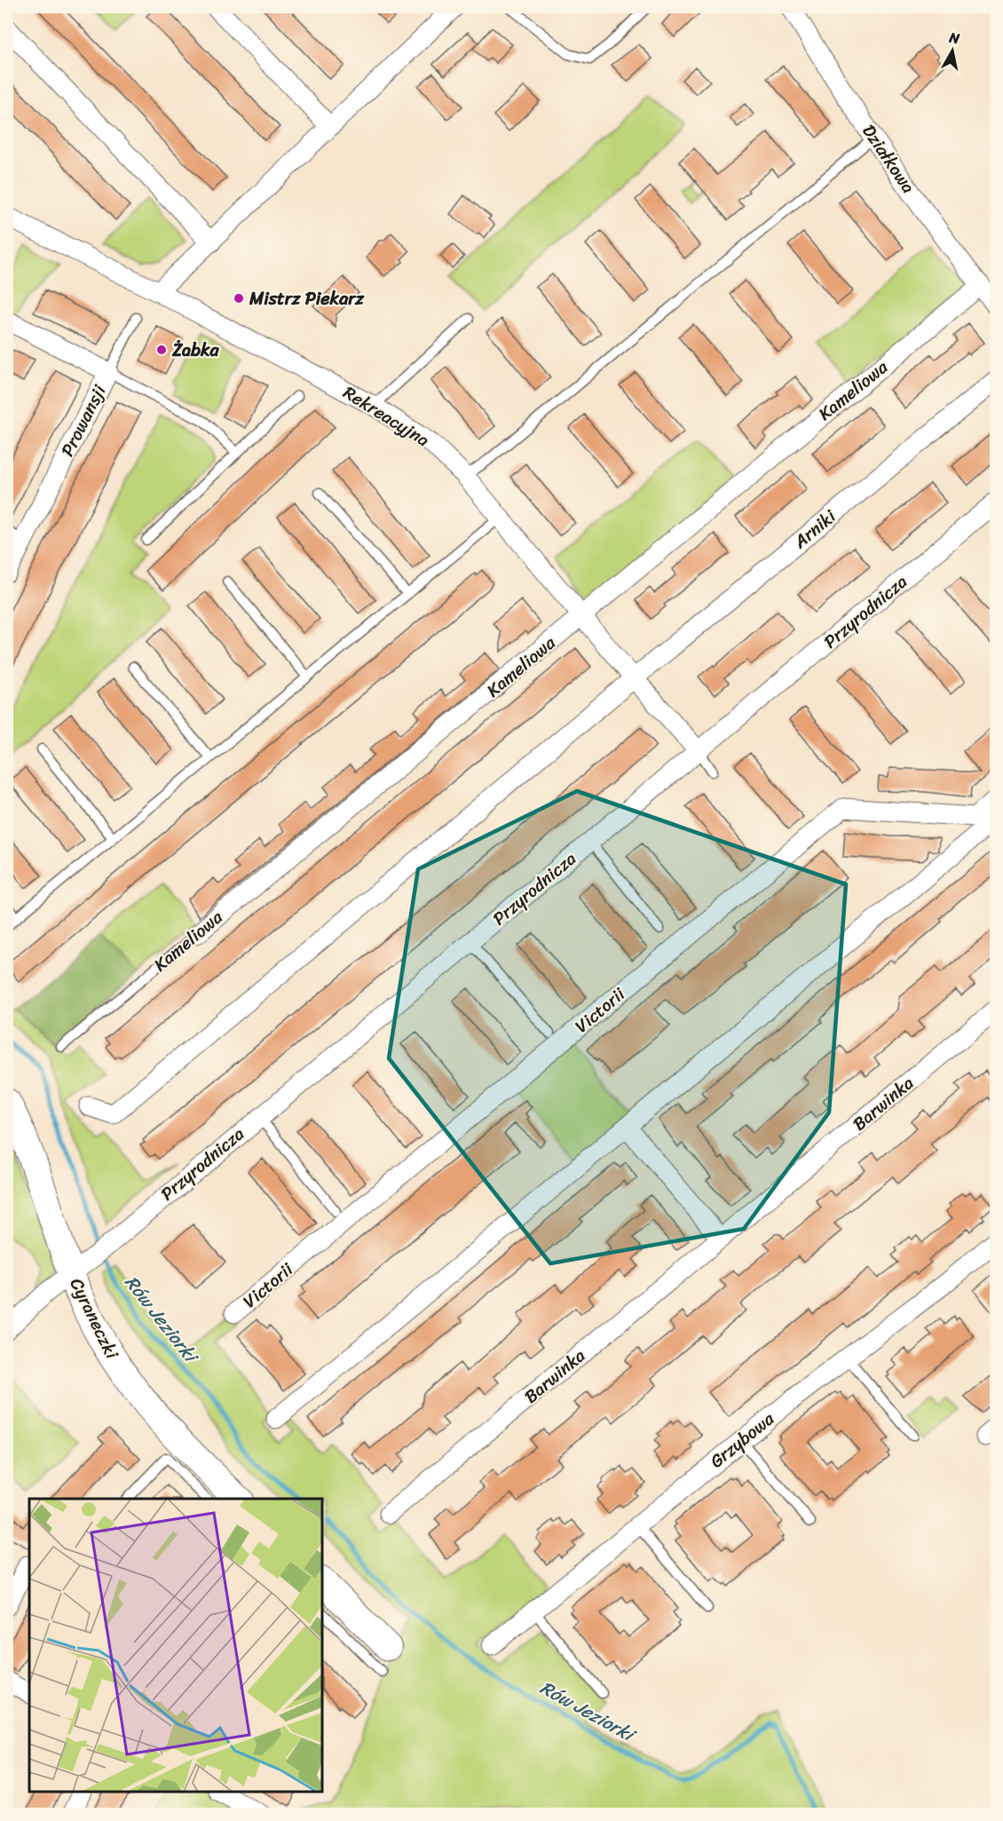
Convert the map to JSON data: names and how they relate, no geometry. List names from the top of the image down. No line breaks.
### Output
{"streets":{"street":["Działkowa","Kameliowa","Rekreacyjna","Prowansji","Arniki","Przyrodnicza","Victorii","Barwinka","Cyraneczki","Grzybowa"]},"crossings":[["Działkowa","Kameliowa"],["Kameliowa","Rekreacyjna"],["Rekreacyjna","Arniki"],["Rekreacyjna","Przyrodnicza"],["Przyrodnicza","Cyraneczki"]],"water":["Rów Jeziorki"],"places":["Mistrz Piekarz","Żabka"],"north":"top"}
